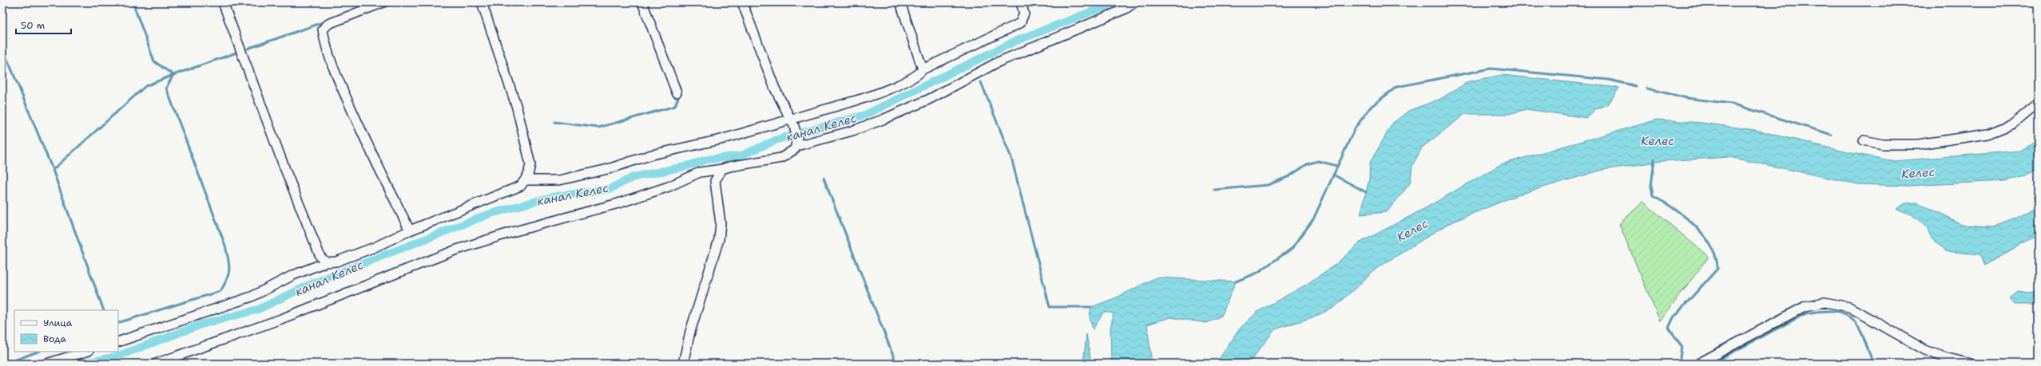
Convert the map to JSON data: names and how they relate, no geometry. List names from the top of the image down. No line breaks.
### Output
{"water":["канал Келес","Келес"],"legend":["Улица","Вода"],"scale_bar":"50 m"}
